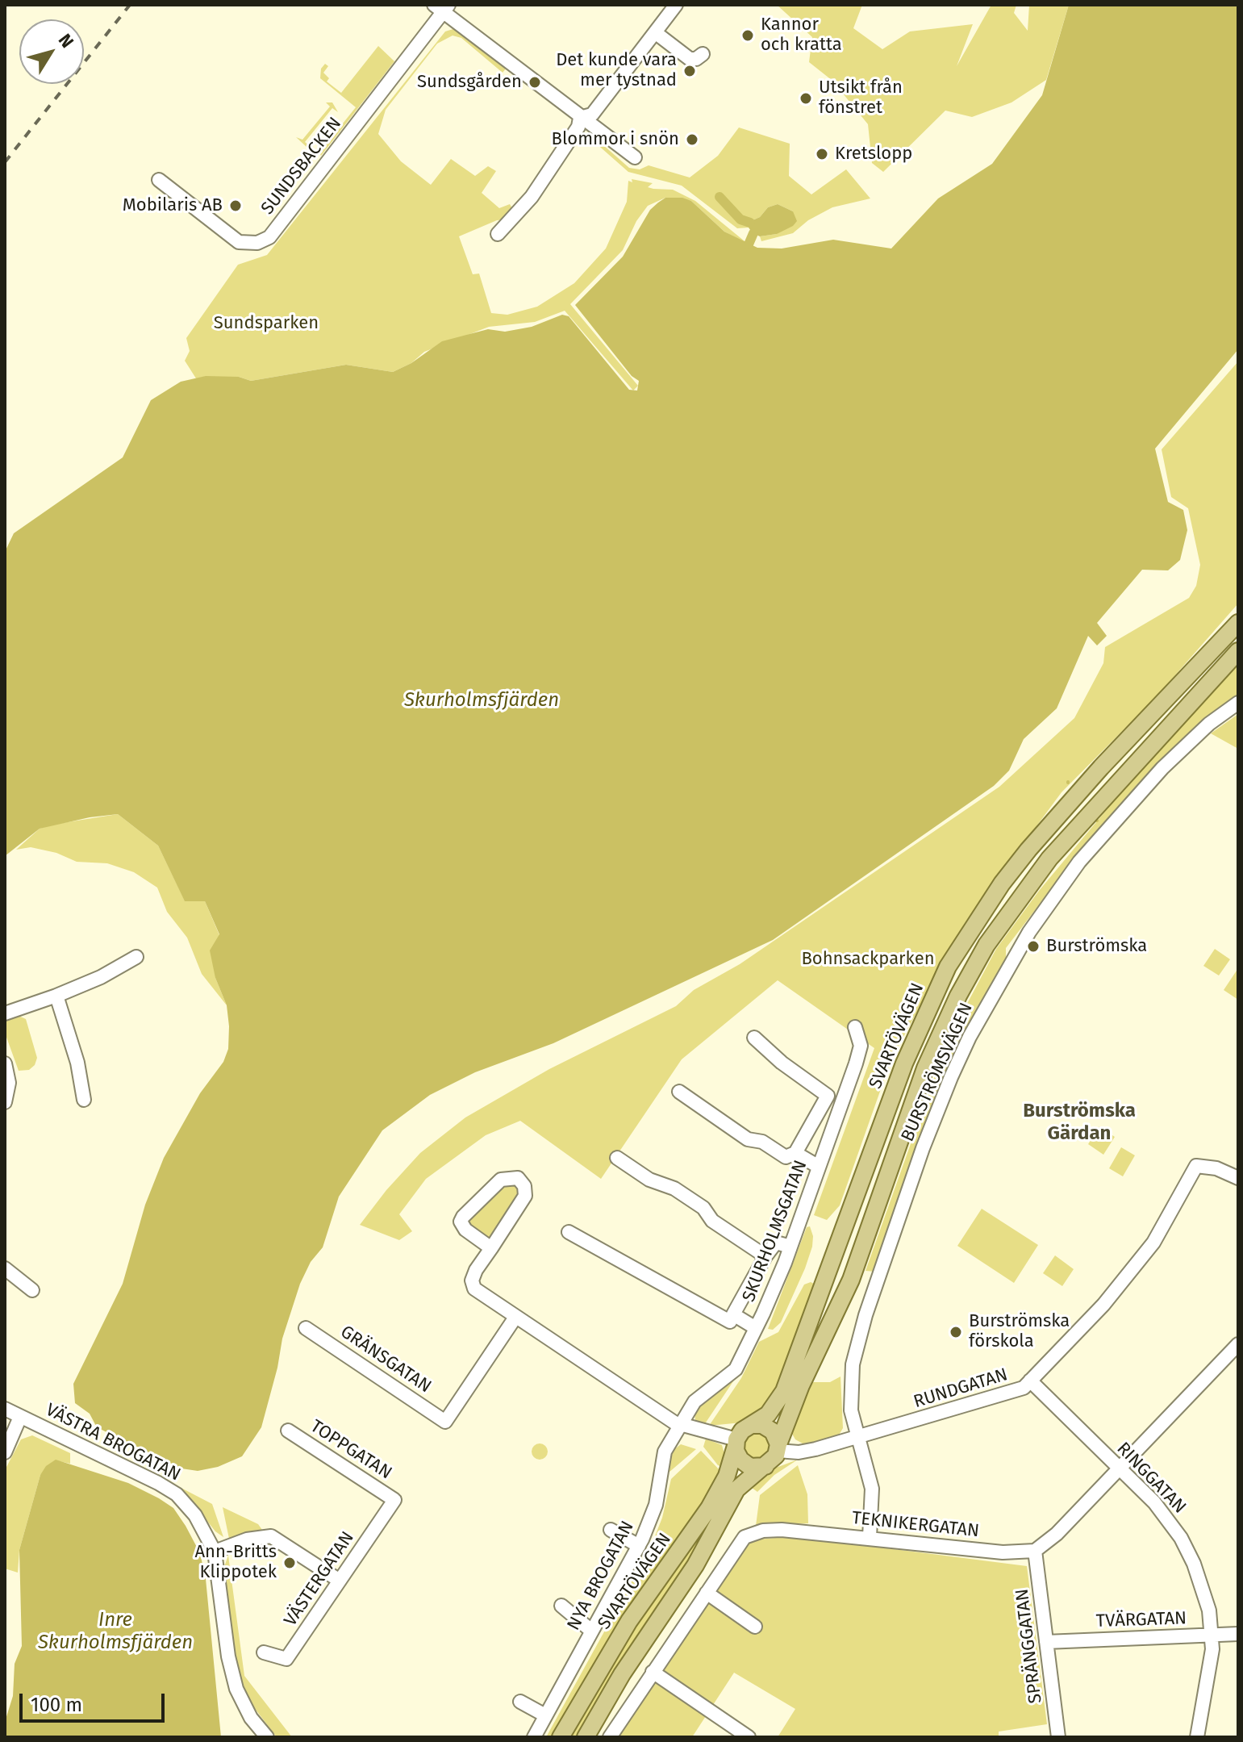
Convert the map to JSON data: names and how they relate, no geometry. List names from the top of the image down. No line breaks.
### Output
{"streets":{"main road":["SVARTÖVÄGEN"],"street":["SUNDSBACKEN","BURSTRÖMSVÄGEN","SKURHOLMSGATAN","GRÄNSGATAN","RUNDGATAN","VÄSTRA BROGATAN","TOPPGATAN","RINGGATAN","TEKNIKERGATAN","NYA BROGATAN","VÄSTERGATAN","TVÄRGATAN","SPRÄNGGATAN"]},"crossings":[["SVARTÖVÄGEN","RUNDGATAN"],["BURSTRÖMSVÄGEN","RUNDGATAN"],["BURSTRÖMSVÄGEN","TEKNIKERGATAN"],["SKURHOLMSGATAN","NYA BROGATAN"],["RUNDGATAN","RINGGATAN"],["TOPPGATAN","VÄSTERGATAN"],["RINGGATAN","TVÄRGATAN"],["TEKNIKERGATAN","SPRÄNGGATAN"],["TVÄRGATAN","SPRÄNGGATAN"]],"districts":["Burströmska Gärdan"],"water":["Skurholmsfjärden","Inre Skurholmsfjärden"],"parks":["Sundsparken","Bohnsackparken"],"places":["Kannor och kratta","Det kunde vara mer tystnad","Sundsgården","Utsikt från fönstret","Blommor i snön","Kretslopp","Mobilaris AB","Burströmska","Burströmska förskola","Ann-Britts Klippotek"],"scale_bar":"100 m","north":"top right"}
